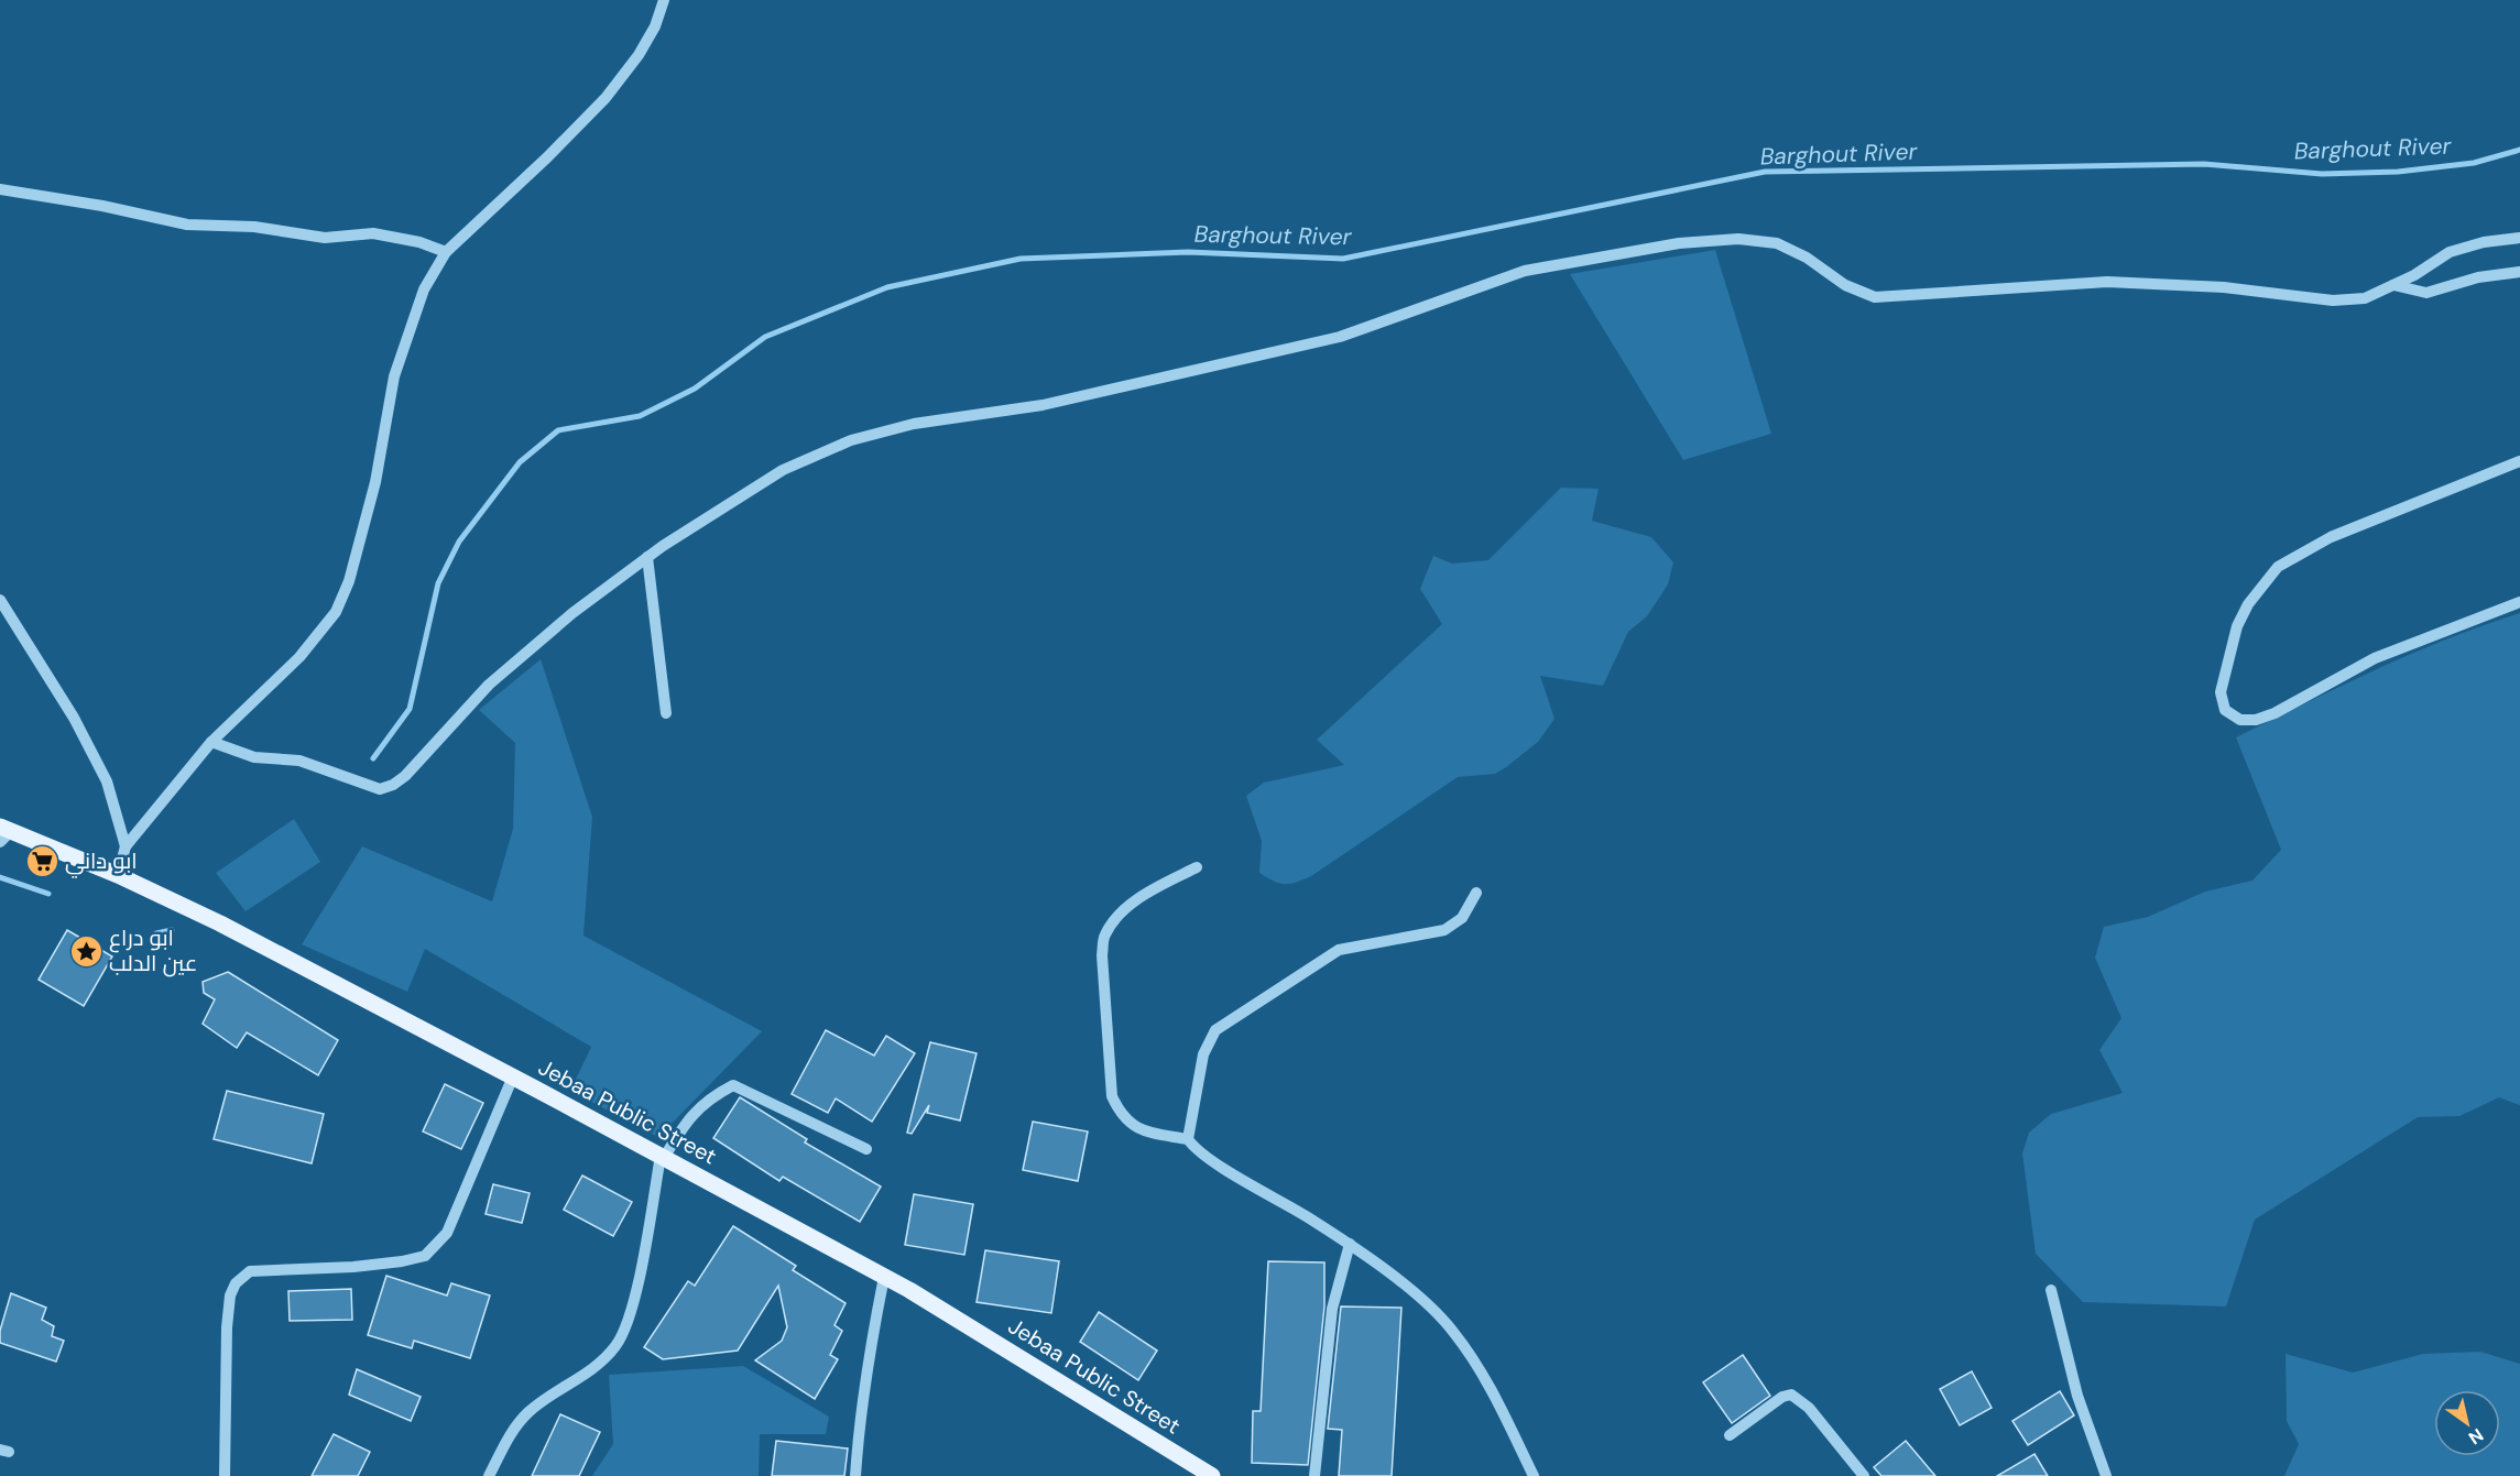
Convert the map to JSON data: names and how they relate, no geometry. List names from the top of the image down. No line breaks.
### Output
{"streets":{"main road":["Jebaa Public Street"]},"water":["Barghout River"],"places":{"supermarket":["ابو داني"],"place":["ابو دراع عين الدلب"]},"north":"bottom right"}
